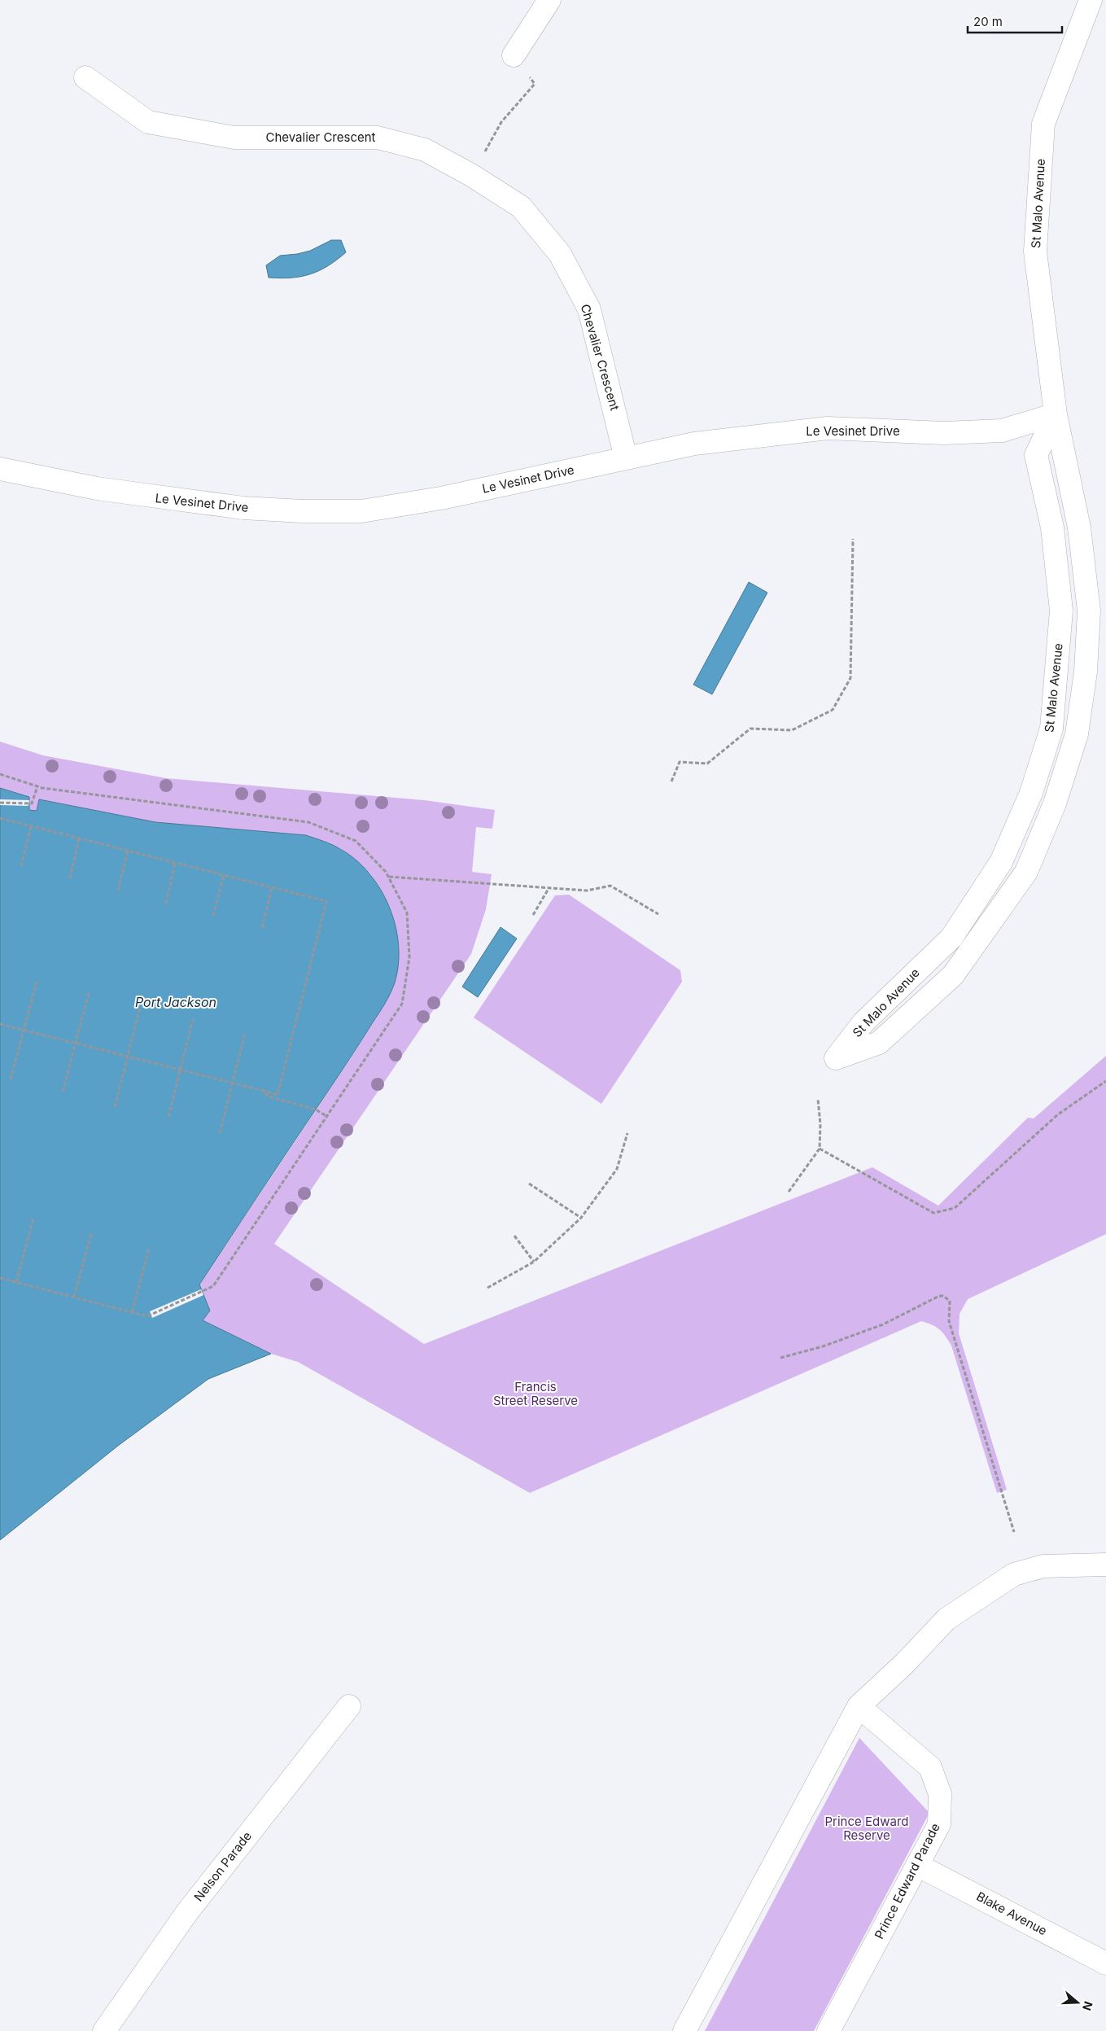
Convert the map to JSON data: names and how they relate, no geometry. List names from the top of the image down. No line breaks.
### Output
{"streets":{"street":["Chevalier Crescent","St Malo Avenue","Le Vesinet Drive","Nelson Parade","Prince Edward Parade","Blake Avenue"]},"crossings":[["Chevalier Crescent","Le Vesinet Drive"],["St Malo Avenue","Le Vesinet Drive"],["Prince Edward Parade","Blake Avenue"]],"water":["Port Jackson"],"parks":["Francis Street Reserve","Prince Edward Reserve"],"scale_bar":"20 m","north":"right"}
